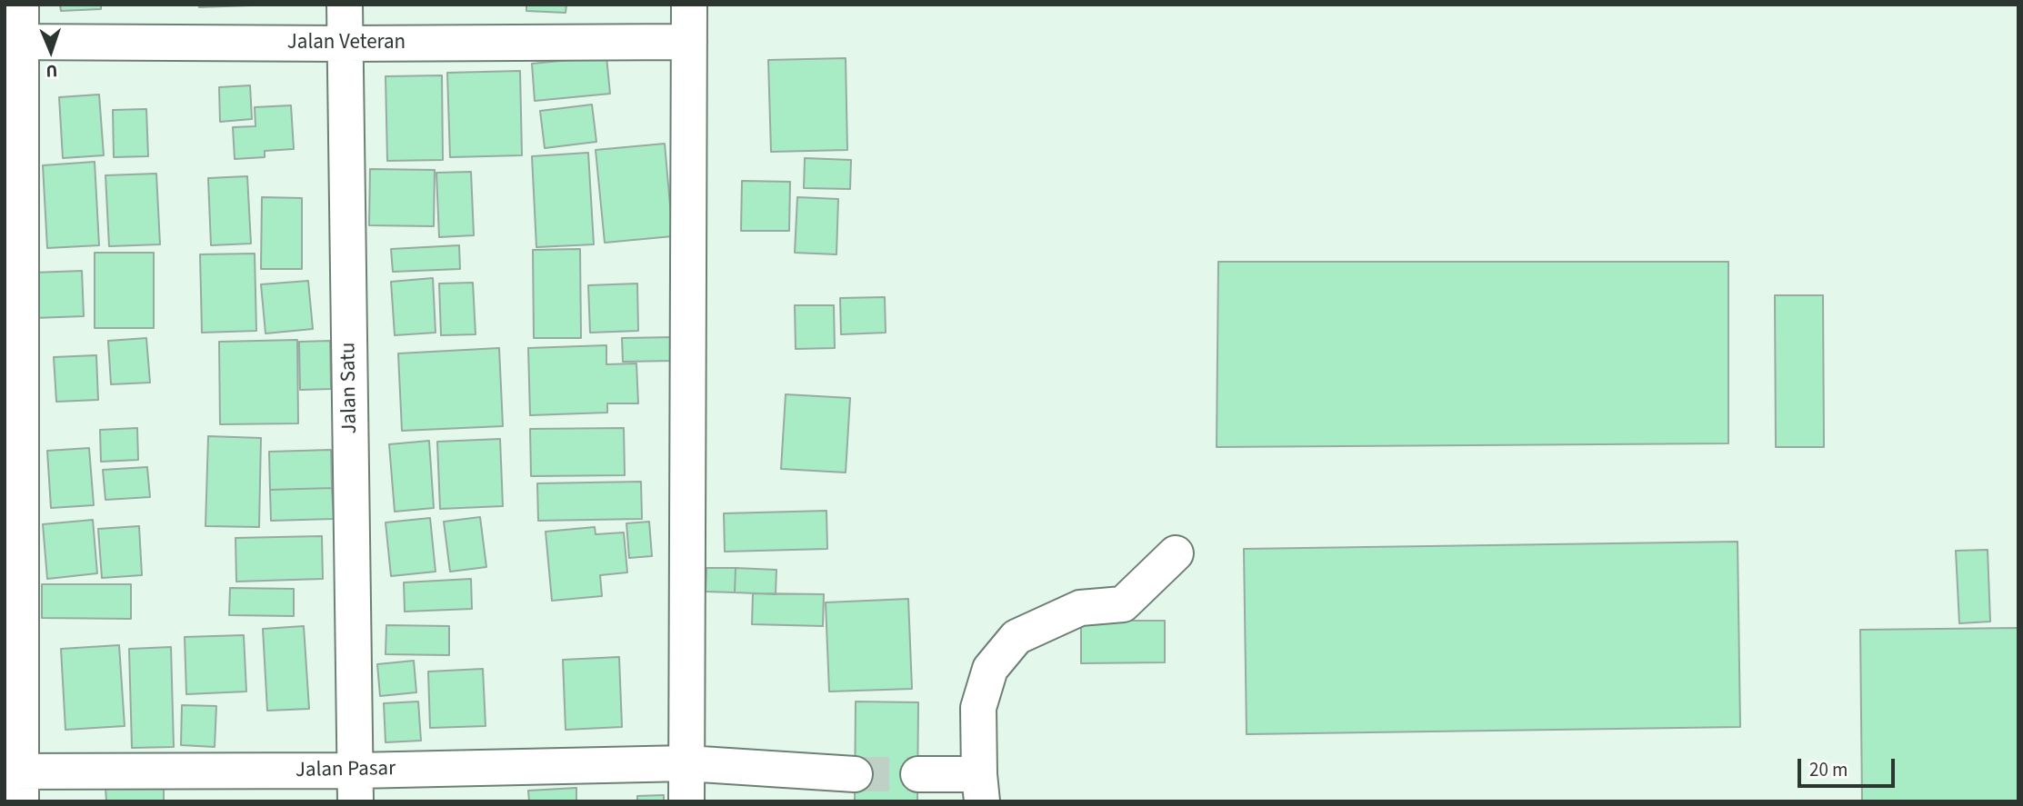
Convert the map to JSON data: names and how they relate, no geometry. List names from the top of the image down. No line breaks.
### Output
{"streets":{"street":["Jalan Veteran","Jalan Satu","Jalan Pasar"]},"crossings":[["Jalan Veteran","Jalan Satu"],["Jalan Satu","Jalan Pasar"]],"scale_bar":"20 m","north":"bottom"}
